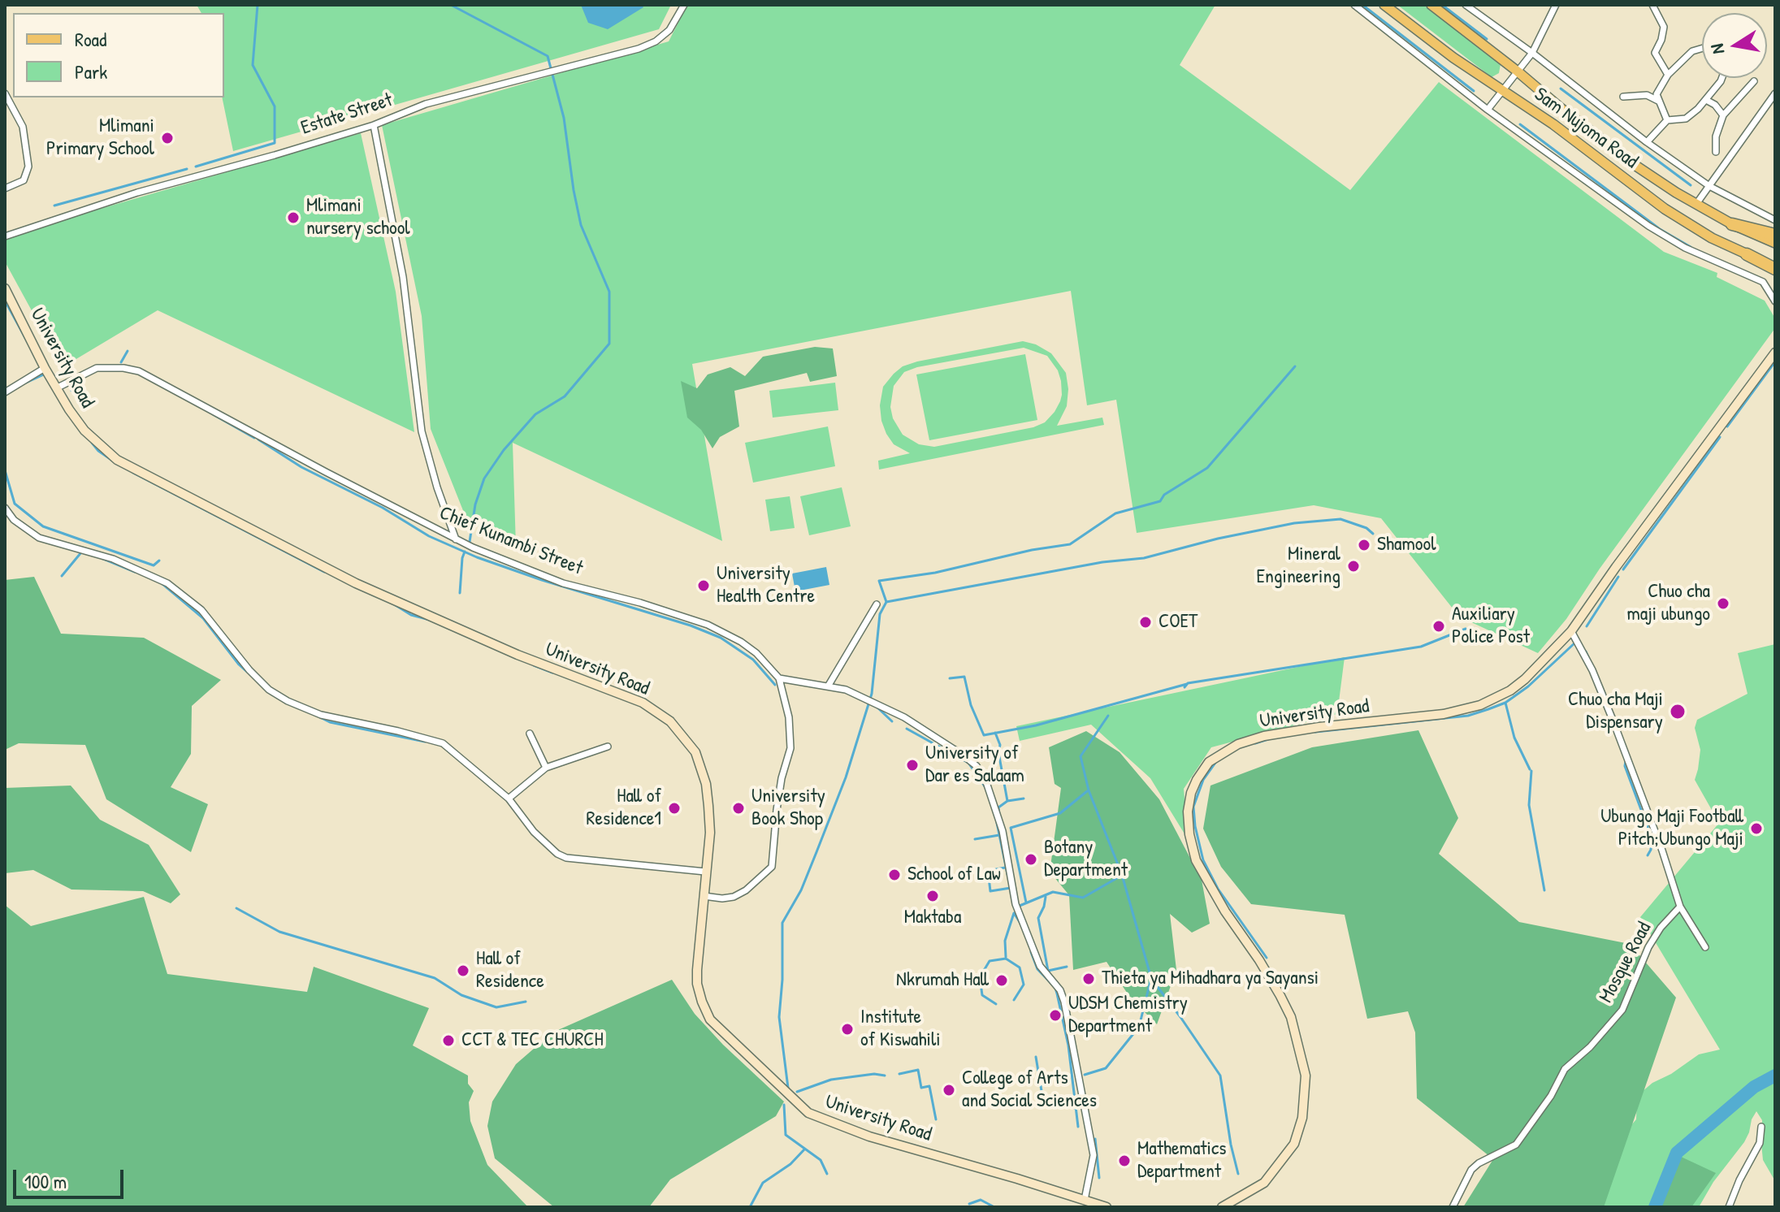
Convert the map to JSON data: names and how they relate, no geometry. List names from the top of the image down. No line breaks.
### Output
{"streets":{"main road":["Sam Nujoma Road"],"street":["Estate Street","University Road","Chief Kunambi Street","Mosque Road"]},"crossings":[["University Road","Chief Kunambi Street"]],"places":["Mlimani Primary School","Mlimani nursery school","Shamool","Mineral Engineering","University Health Centre","Chuo cha maji ubungo","COET","Auxiliary Police Post","Chuo cha Maji Dispensary","University of Dar es Salaam","Hall of Residence1","University Book Shop","Ubungo Maji Football Pitch;Ubungo Maji","Botany Department","School of Law","Maktaba","Hall of Residence","Thieta ya Mihadhara ya Sayansi","Nkrumah Hall","UDSM Chemistry Department","Institute of Kiswahili","CCT & TEC CHURCH","College of Arts and Social Sciences","Mathematics Department"],"legend":["Road","Park"],"scale_bar":"100 m","north":"left"}
